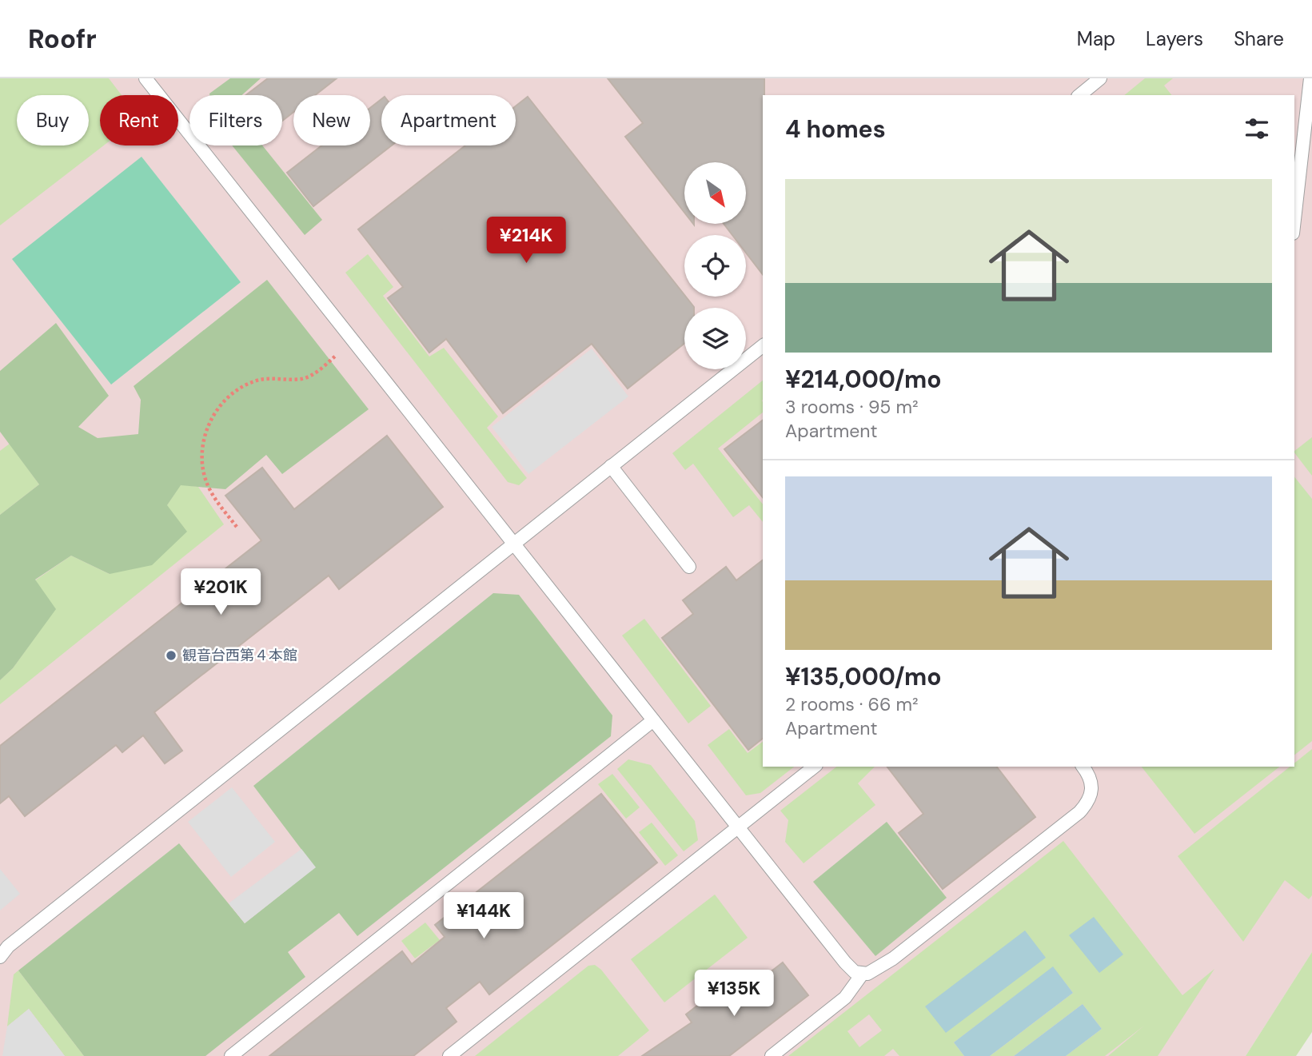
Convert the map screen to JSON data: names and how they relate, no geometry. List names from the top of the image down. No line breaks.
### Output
{"places":["観音台西第４本館"],"north":"bottom right","page":{"header":"Roofr","nav":["Map","Layers","Share"],"chip":["Buy","Rent","Filters","New","Apartment"],"heading":"4 homes","list":[{"name":"¥214,000/mo","note":"3 rooms · 95 m² · Apartment"},{"name":"¥135,000/mo","note":"2 rooms · 66 m² · Apartment"}],"price":["¥214K","¥201K","¥144K","¥135K"]}}
